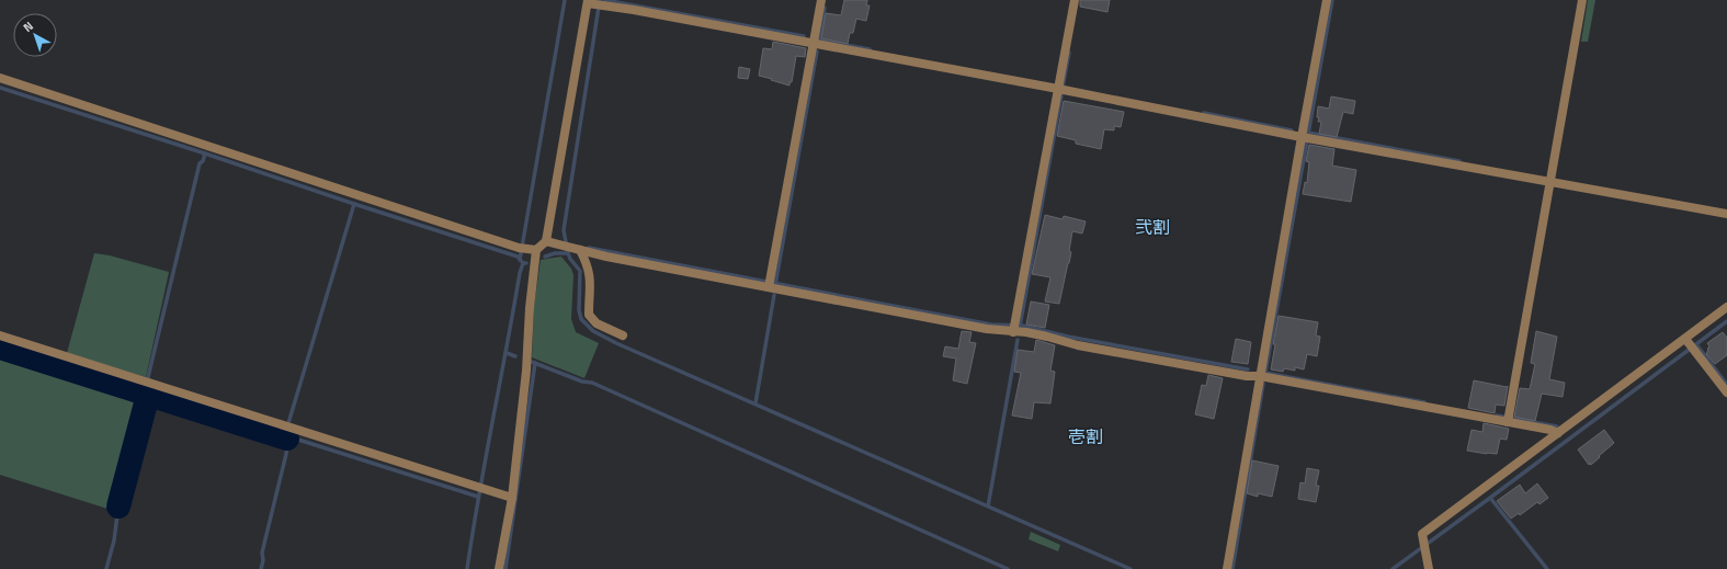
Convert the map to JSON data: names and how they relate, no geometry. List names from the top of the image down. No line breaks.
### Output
{"districts":["弐割","壱割"],"north":"top left"}
